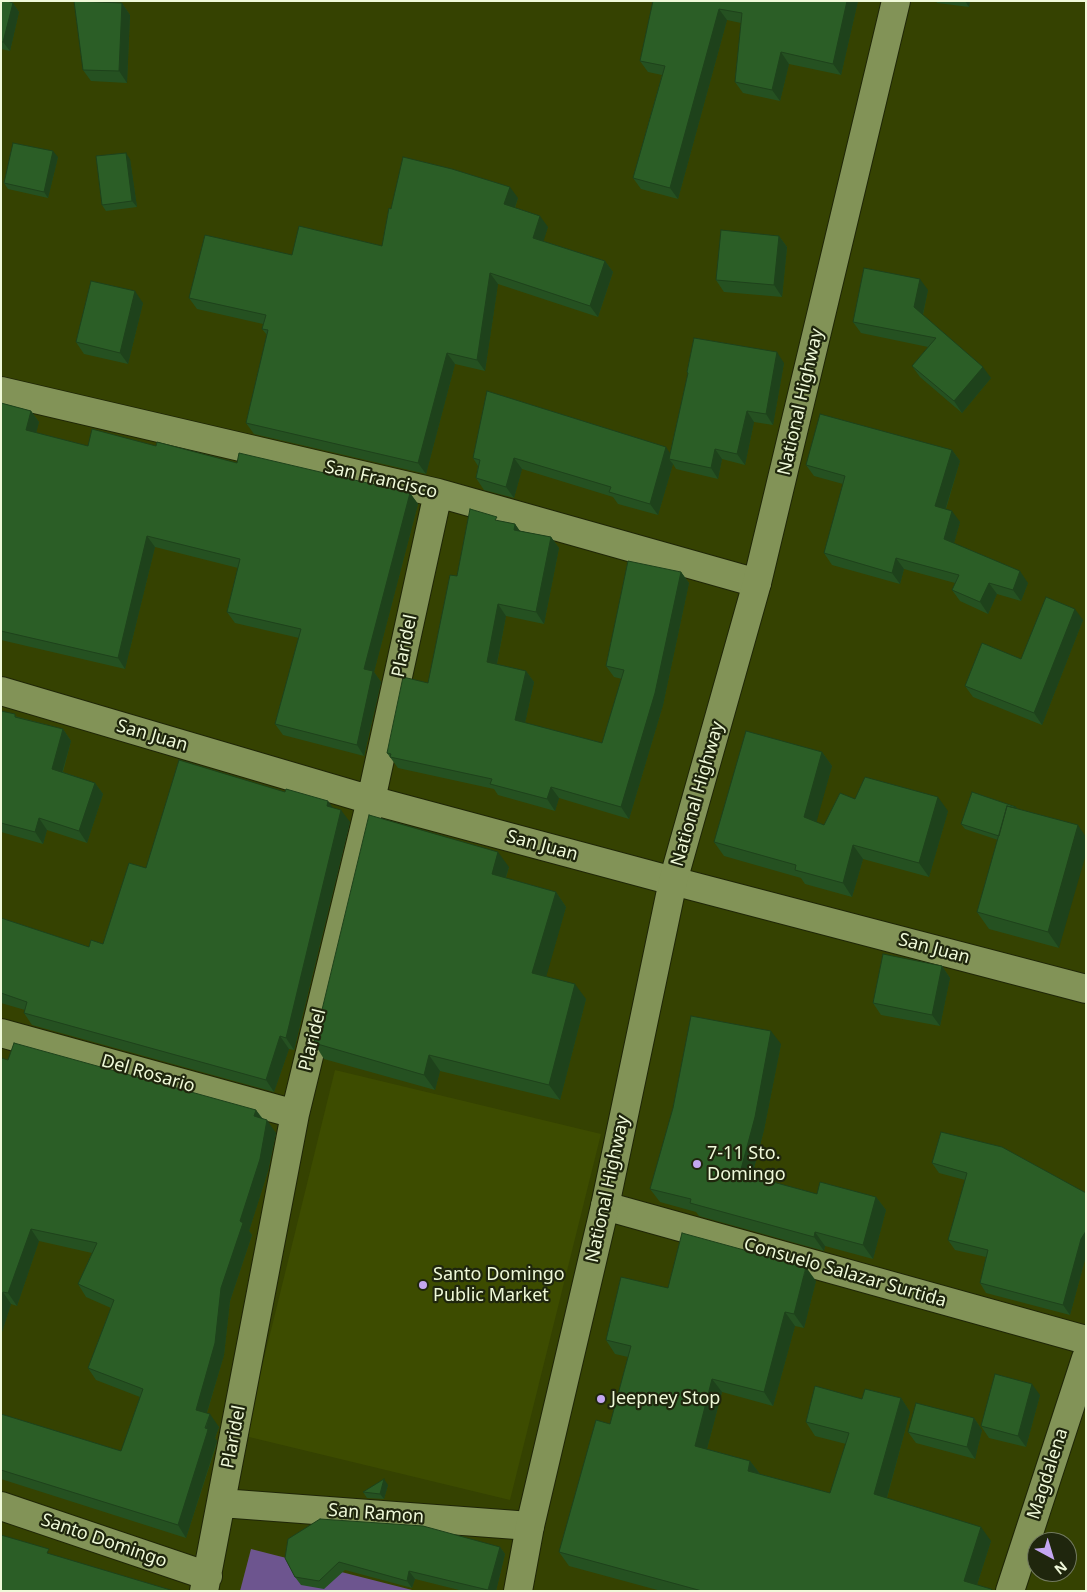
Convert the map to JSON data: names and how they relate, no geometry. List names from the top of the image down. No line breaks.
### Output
{"streets":{"street":["National Highway","San Francisco","Plaridel","San Juan","Del Rosario","Consuelo Salazar Surtida","Magdalena","San Ramon","Santo Domingo"]},"crossings":[["National Highway","San Francisco"],["National Highway","San Juan"],["National Highway","Consuelo Salazar Surtida"],["National Highway","San Ramon"],["San Francisco","Plaridel"],["Plaridel","San Juan"],["Plaridel","Del Rosario"],["Plaridel","San Ramon"],["Plaridel","Santo Domingo"]],"places":["7-11 Sto. Domingo","Santo Domingo Public Market","Jeepney Stop"],"north":"bottom right"}
